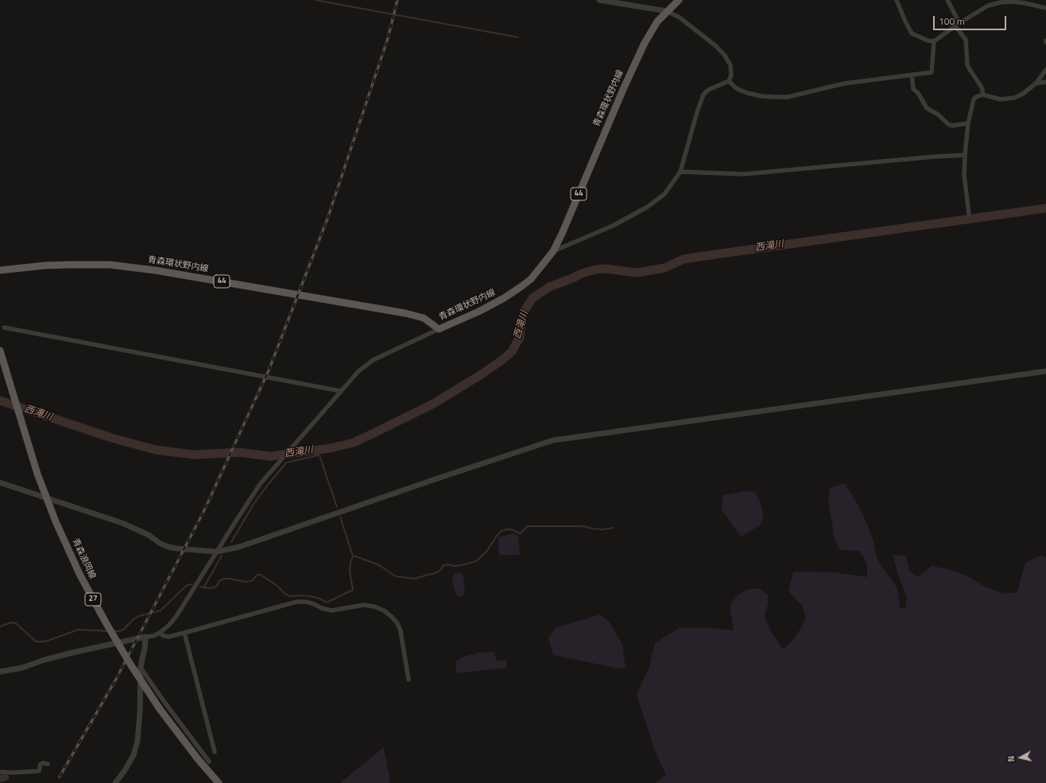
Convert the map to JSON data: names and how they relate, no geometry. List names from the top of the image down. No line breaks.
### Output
{"streets":{"main road":["青森環状野内線","44","青森浪岡線","27"]},"water":["西滝川"],"scale_bar":"100 m","north":"left"}
